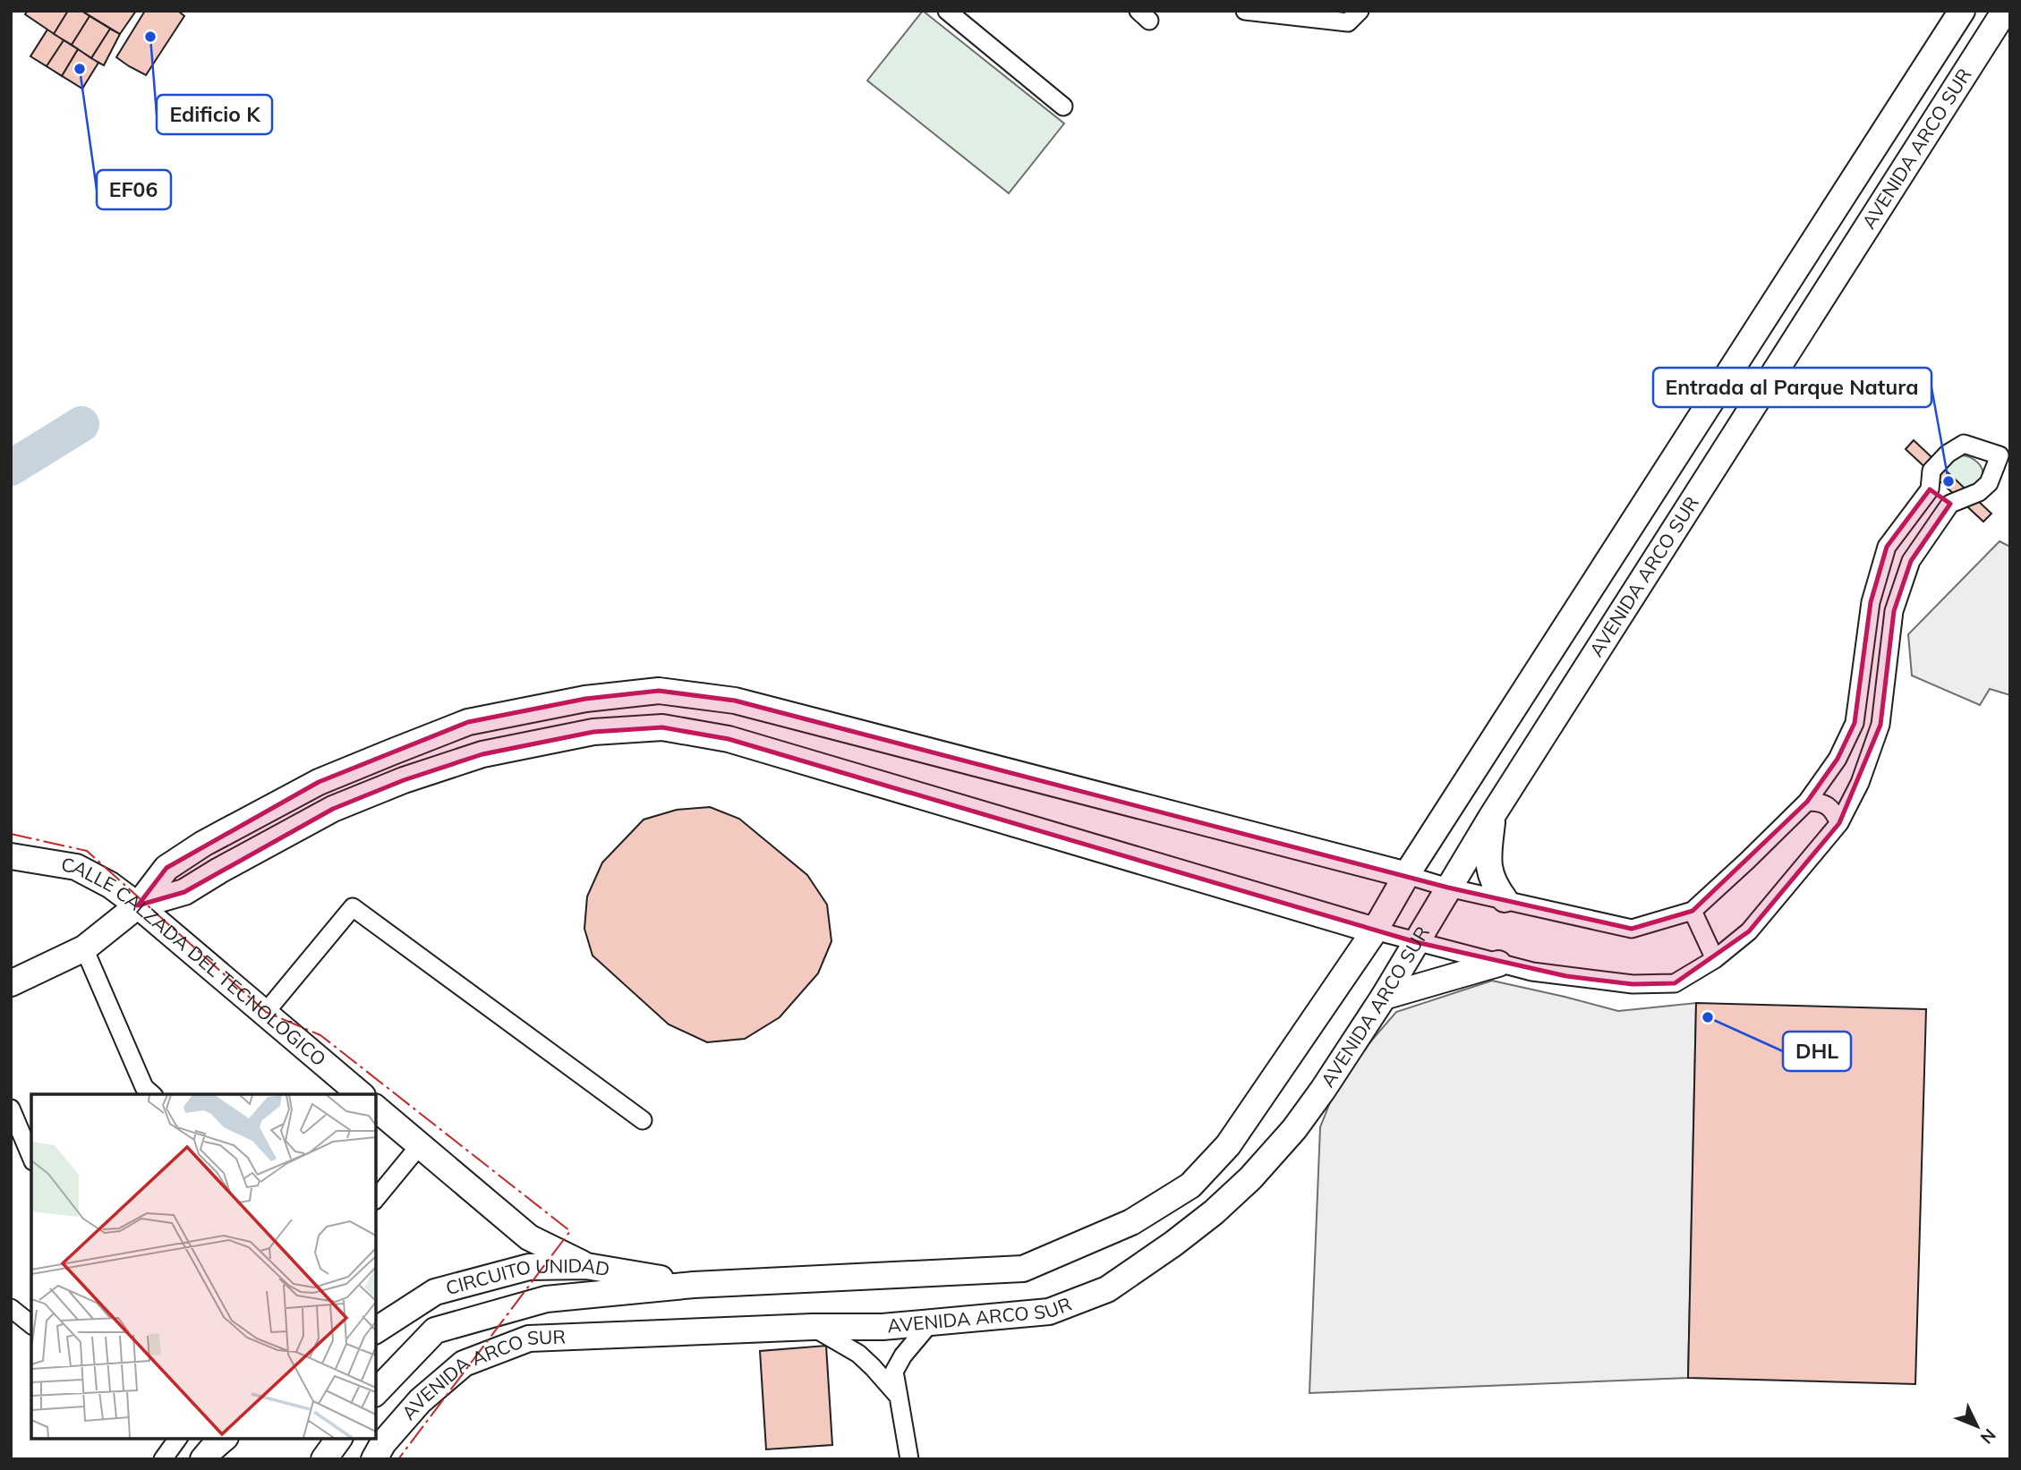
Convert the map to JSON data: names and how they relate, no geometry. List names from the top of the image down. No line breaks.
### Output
{"streets":{"main road":["AVENIDA ARCO SUR","CALLE CALZADA DEL TECNOLÓGICO","CIRCUITO UNIDAD"]},"crossings":[["AVENIDA ARCO SUR","CIRCUITO UNIDAD"]],"places":["Edificio K","EF06","Entrada al Parque Natura","DHL"],"north":"bottom right"}
